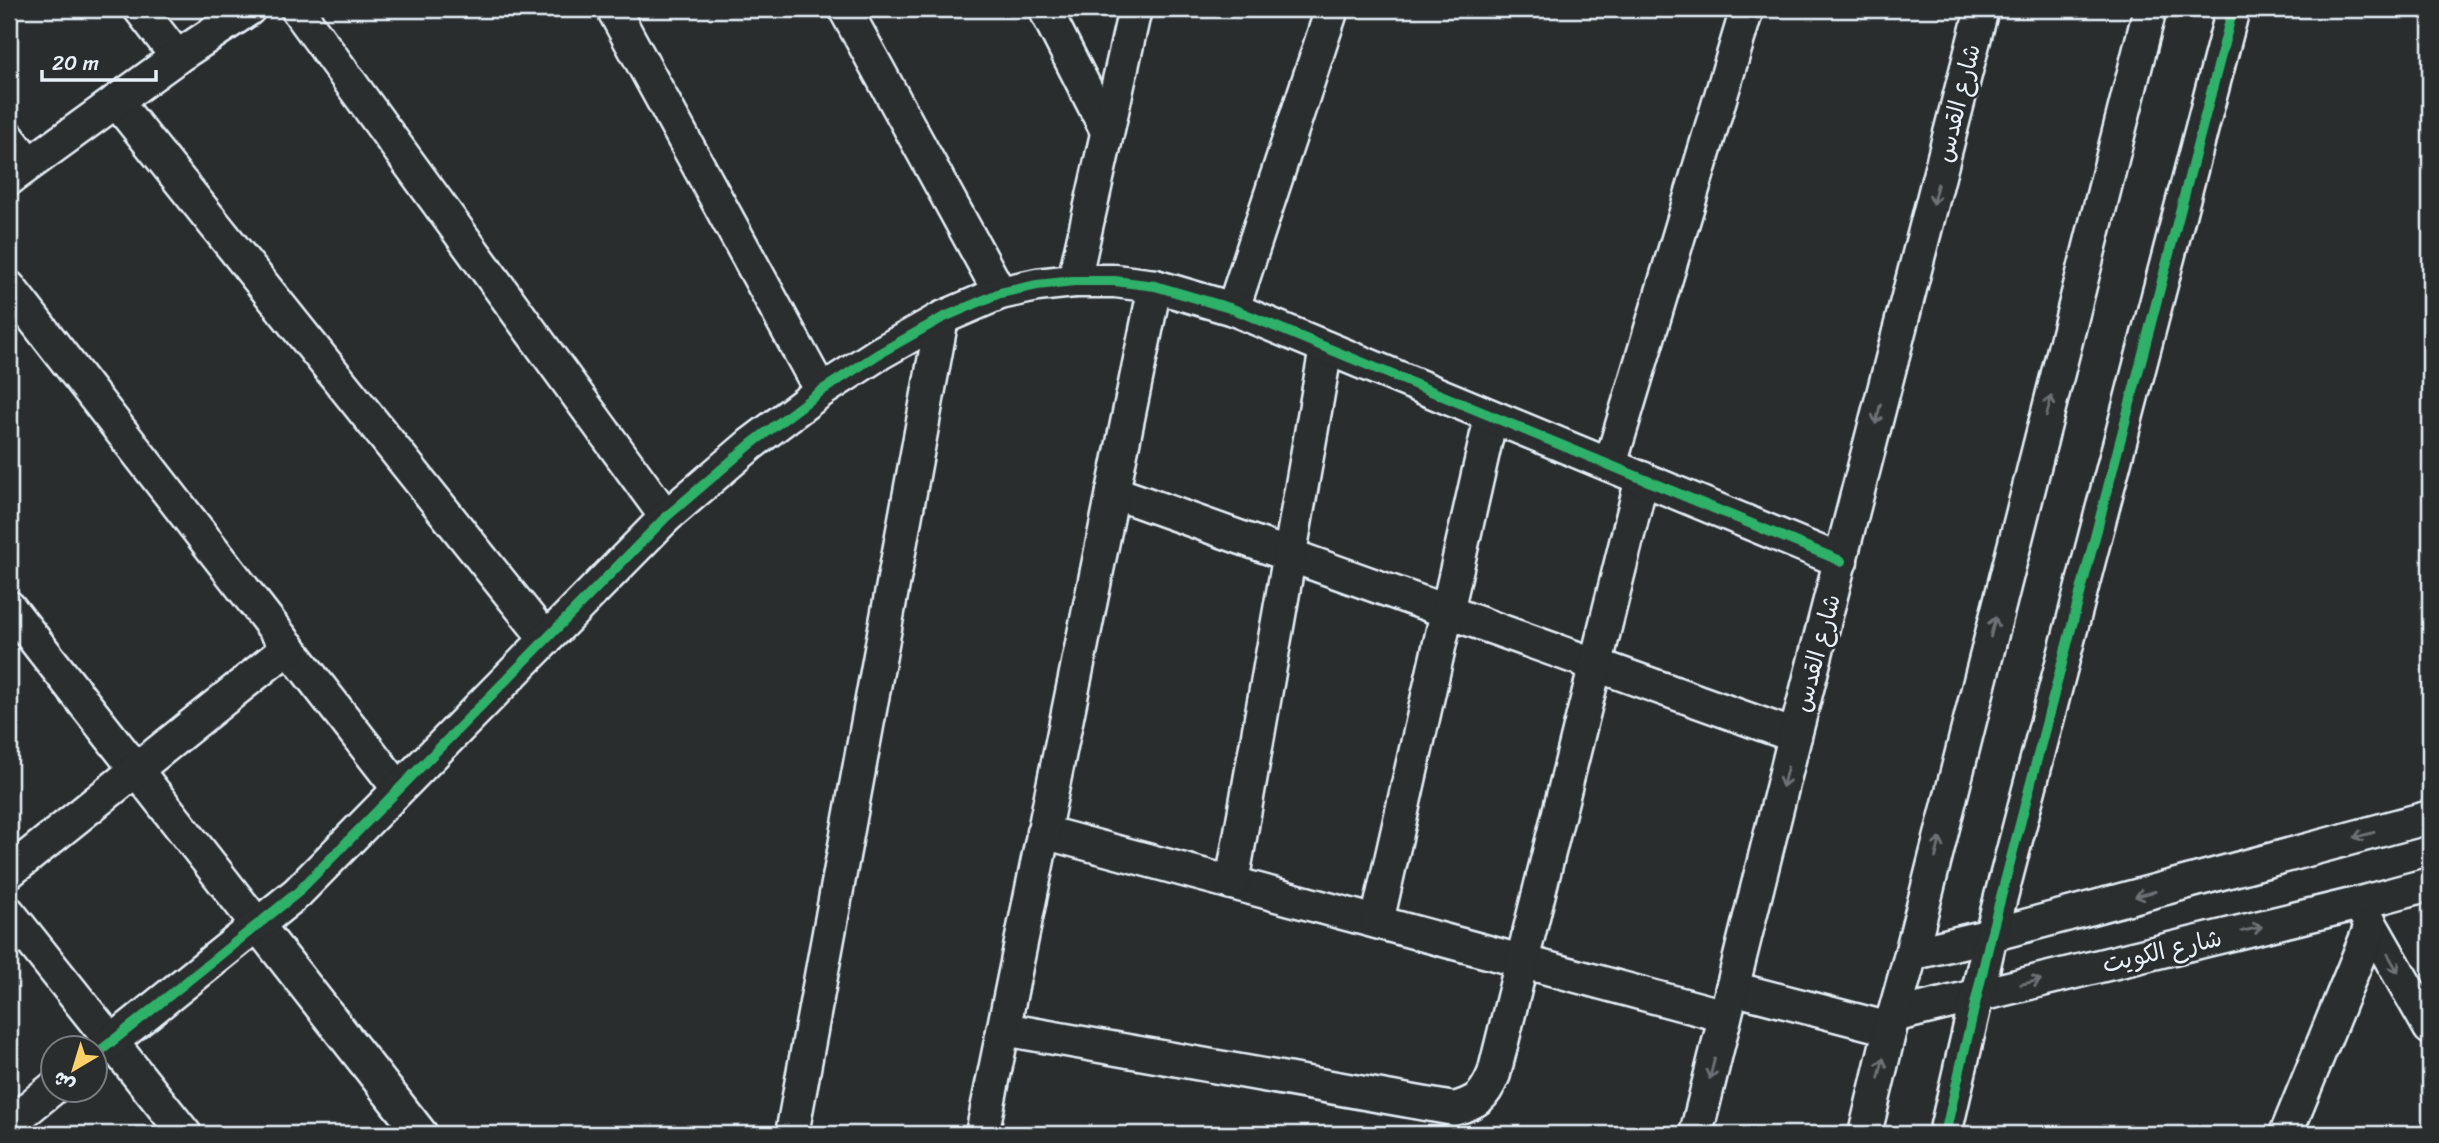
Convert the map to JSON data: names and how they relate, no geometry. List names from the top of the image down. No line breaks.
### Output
{"streets":{"street":["شارع القدس","شارع الكويت"]},"scale_bar":"20 m","north":"bottom left"}
